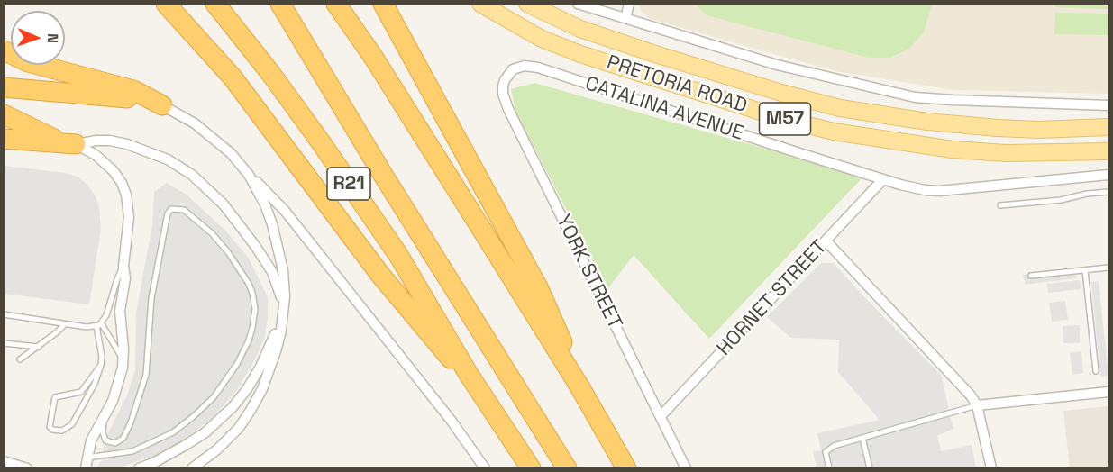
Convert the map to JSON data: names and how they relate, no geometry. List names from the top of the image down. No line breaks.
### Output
{"streets":{"highway":["R21"],"main road":["PRETORIA ROAD","M57"],"street":["CATALINA AVENUE","YORK STREET","HORNET STREET"]},"crossings":[["CATALINA AVENUE","YORK STREET"],["CATALINA AVENUE","HORNET STREET"],["YORK STREET","HORNET STREET"]],"north":"right"}
